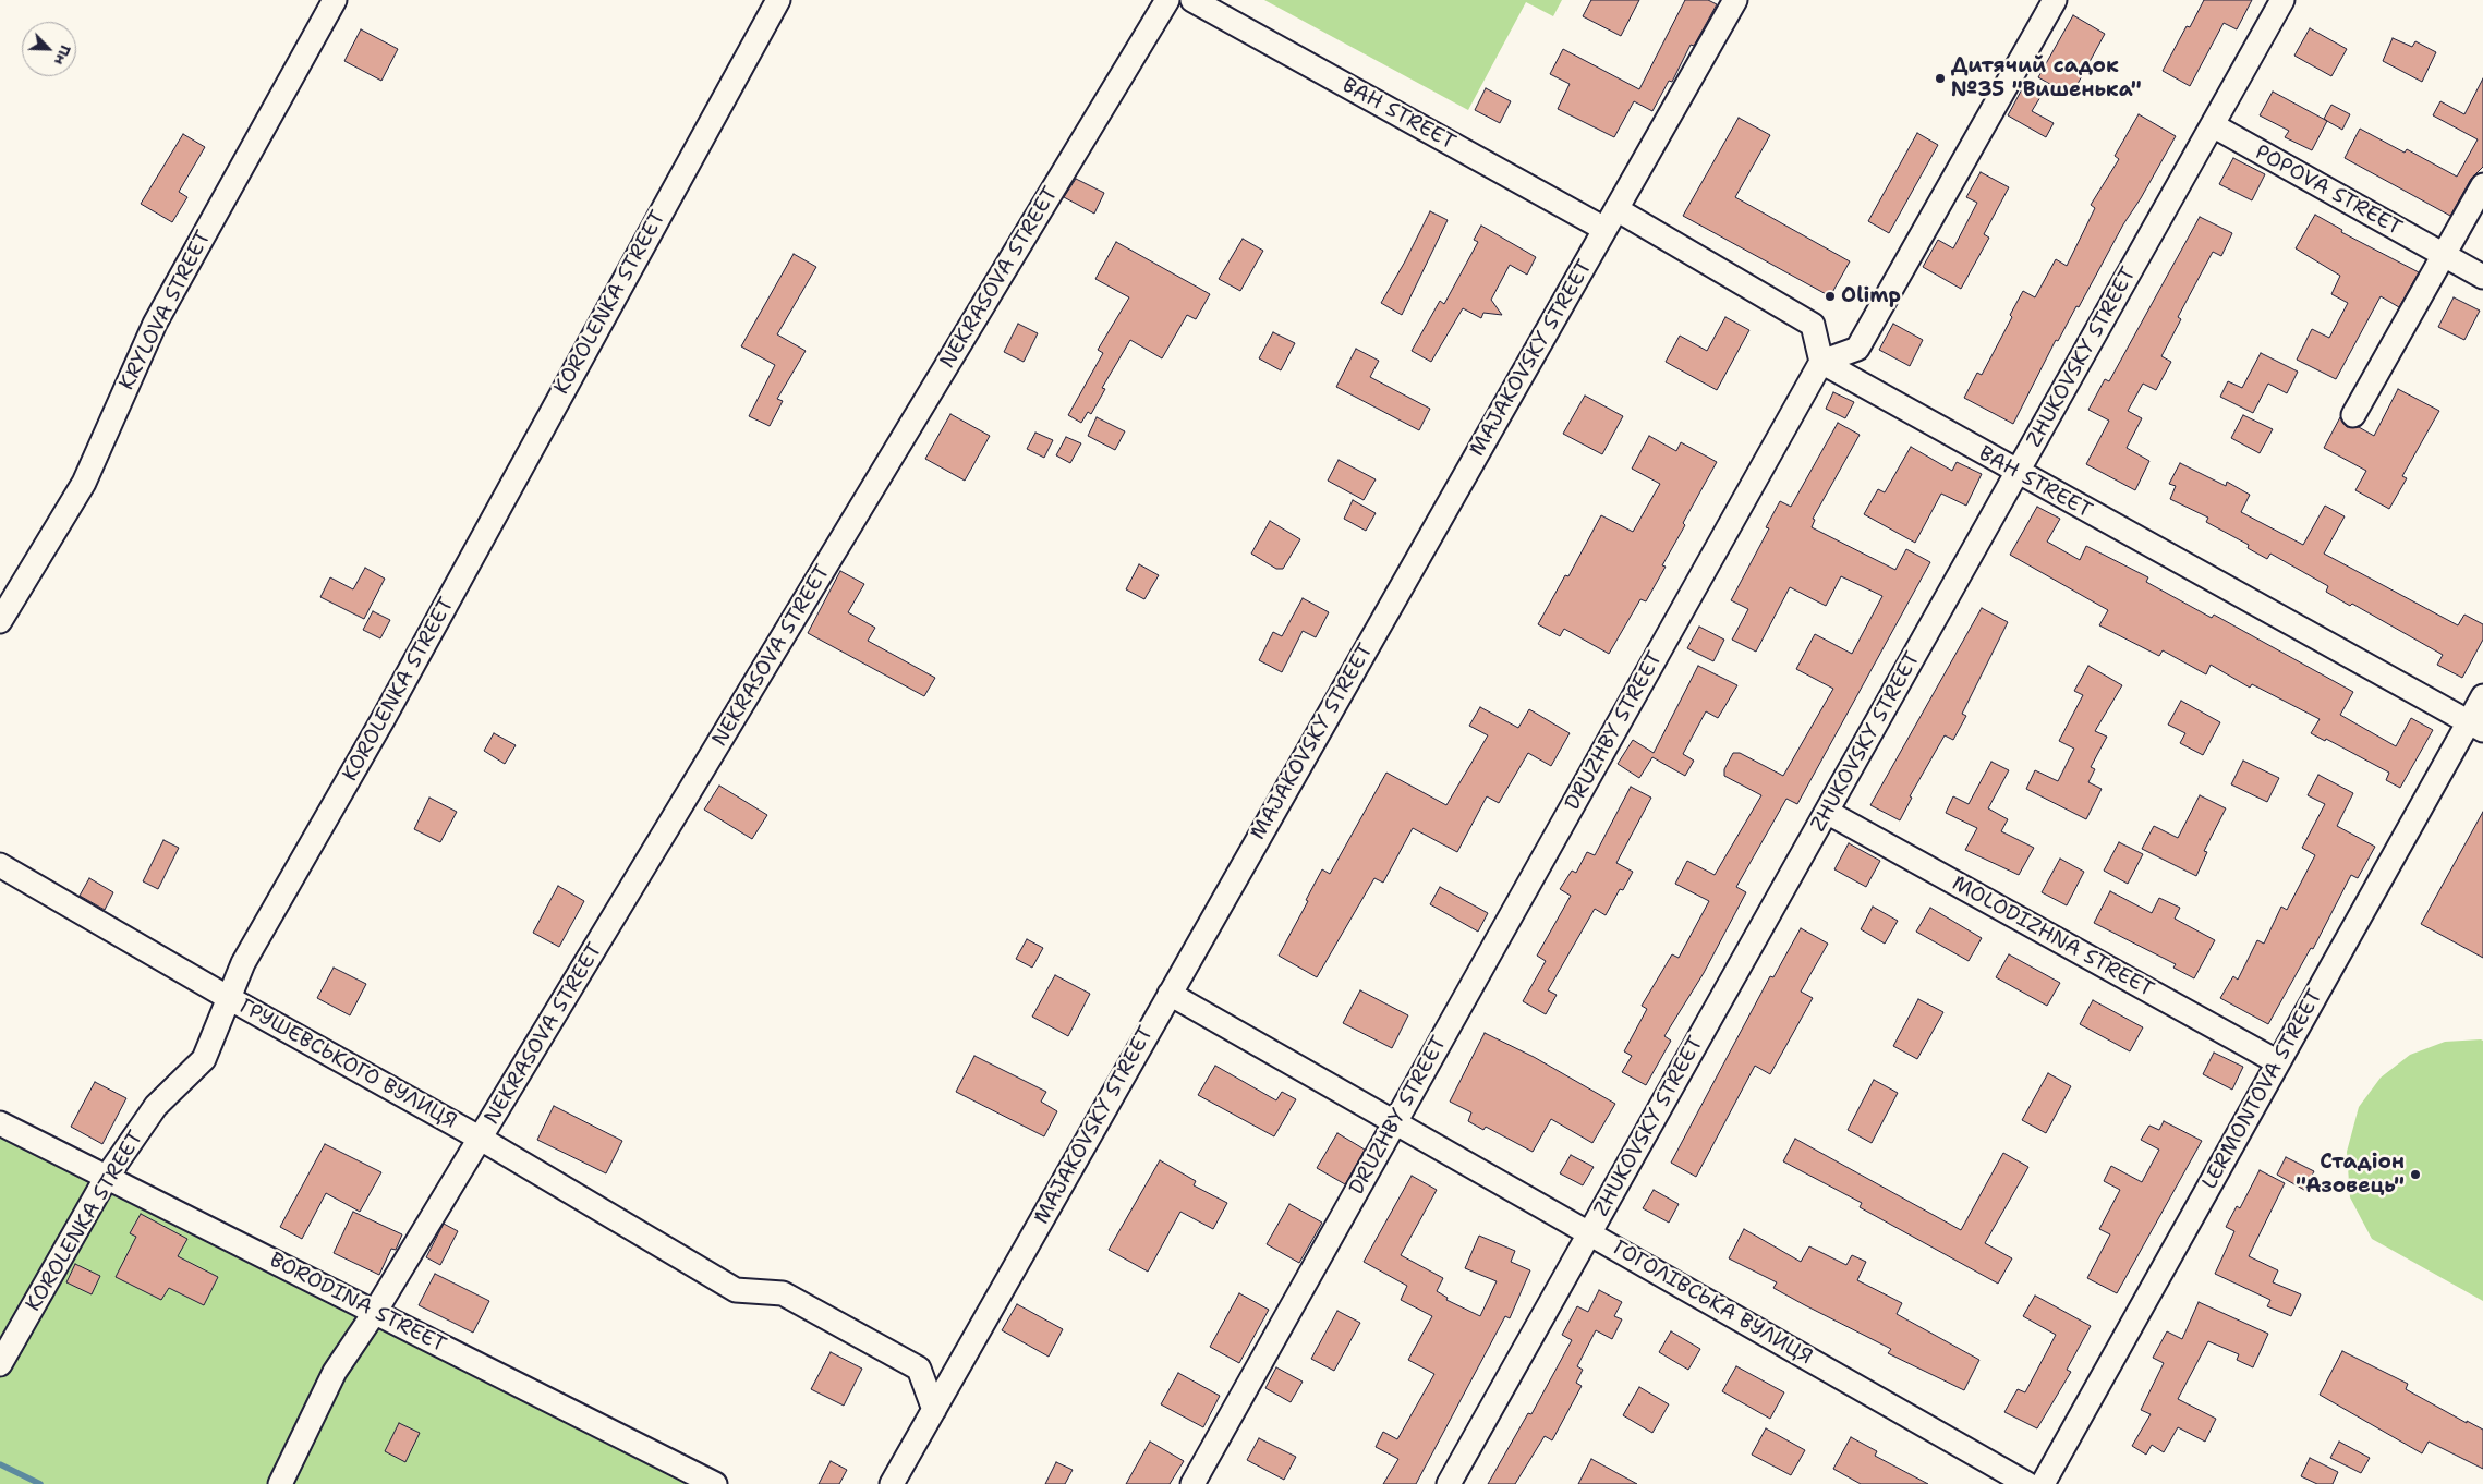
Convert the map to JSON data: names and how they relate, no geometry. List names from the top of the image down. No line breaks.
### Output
{"streets":{"street":["BAH STREET","POPOVA STREET","NEKRASOVA STREET","KOROLENKA STREET","KRYLOVA STREET","ZHUKOVSKY STREET","MAJAKOVSKY STREET","DRUZHBY STREET","MOLODIZHNA STREET","ГРУШЕВСЬКОГО ВУЛИЦЯ","LERMONTOVA STREET","BORODINA STREET","ГОГОЛІВСЬКА ВУЛИЦЯ"]},"crossings":[["BAH STREET","ZHUKOVSKY STREET"],["BAH STREET","MAJAKOVSKY STREET"],["BAH STREET","DRUZHBY STREET"],["BAH STREET","LERMONTOVA STREET"],["POPOVA STREET","ZHUKOVSKY STREET"],["NEKRASOVA STREET","ГРУШЕВСЬКОГО ВУЛИЦЯ"],["NEKRASOVA STREET","BORODINA STREET"],["KOROLENKA STREET","ГРУШЕВСЬКОГО ВУЛИЦЯ"],["KOROLENKA STREET","BORODINA STREET"],["ZHUKOVSKY STREET","MOLODIZHNA STREET"],["ZHUKOVSKY STREET","ГОГОЛІВСЬКА ВУЛИЦЯ"],["MAJAKOVSKY STREET","ГРУШЕВСЬКОГО ВУЛИЦЯ"],["MAJAKOVSKY STREET","ГОГОЛІВСЬКА ВУЛИЦЯ"],["DRUZHBY STREET","ГОГОЛІВСЬКА ВУЛИЦЯ"],["MOLODIZHNA STREET","LERMONTOVA STREET"]],"places":["Дитячий садок №35 \"Вишенька\"","Olimp","Стадіон \"Азовець\""],"north":"bottom right"}
